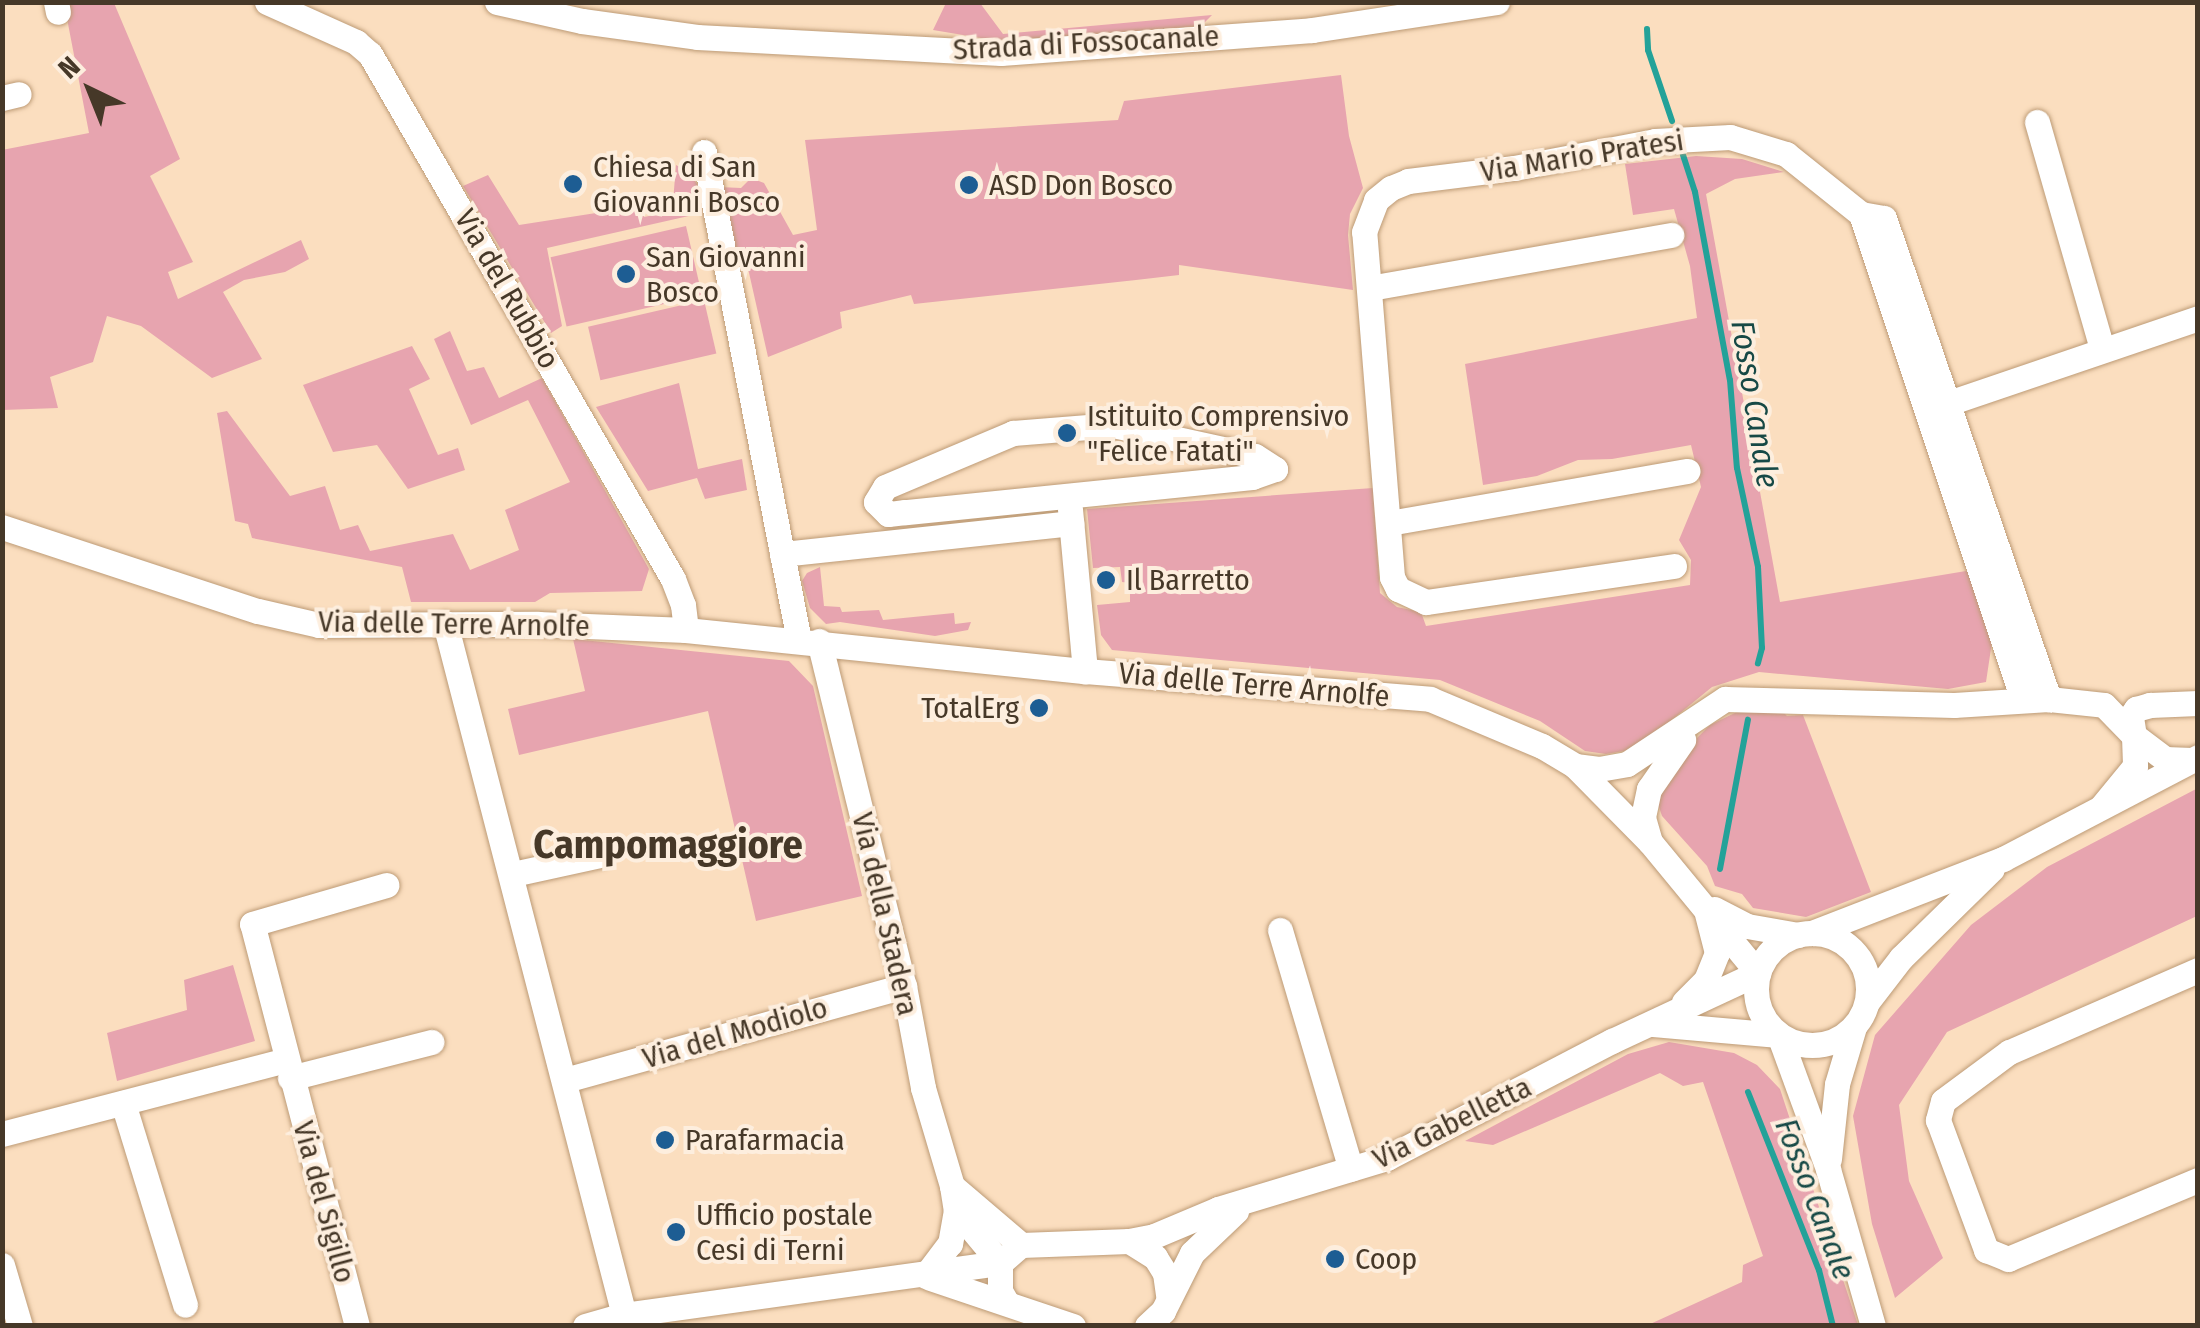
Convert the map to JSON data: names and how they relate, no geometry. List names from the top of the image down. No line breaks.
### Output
{"streets":{"street":["Strada di Fossocanale","Via Mario Pratesi","Via del Rubbio","Via delle Terre Arnolfe","Via della Stadera","Via del Modiolo","Via Gabelletta","Via del Sigillo"]},"crossings":[["Via del Rubbio","Via delle Terre Arnolfe"],["Via delle Terre Arnolfe","Via della Stadera"],["Via delle Terre Arnolfe","Via Gabelletta"],["Via della Stadera","Via del Modiolo"]],"districts":["Campomaggiore"],"water":["Fosso Canale"],"places":["Chiesa di San Giovanni Bosco","ASD Don Bosco","San Giovanni Bosco","Istituito Comprensivo \"Felice Fatati\"","Il Barretto","TotalErg","Parafarmacia","Ufficio postale Cesi di Terni","Coop"],"north":"top left"}
